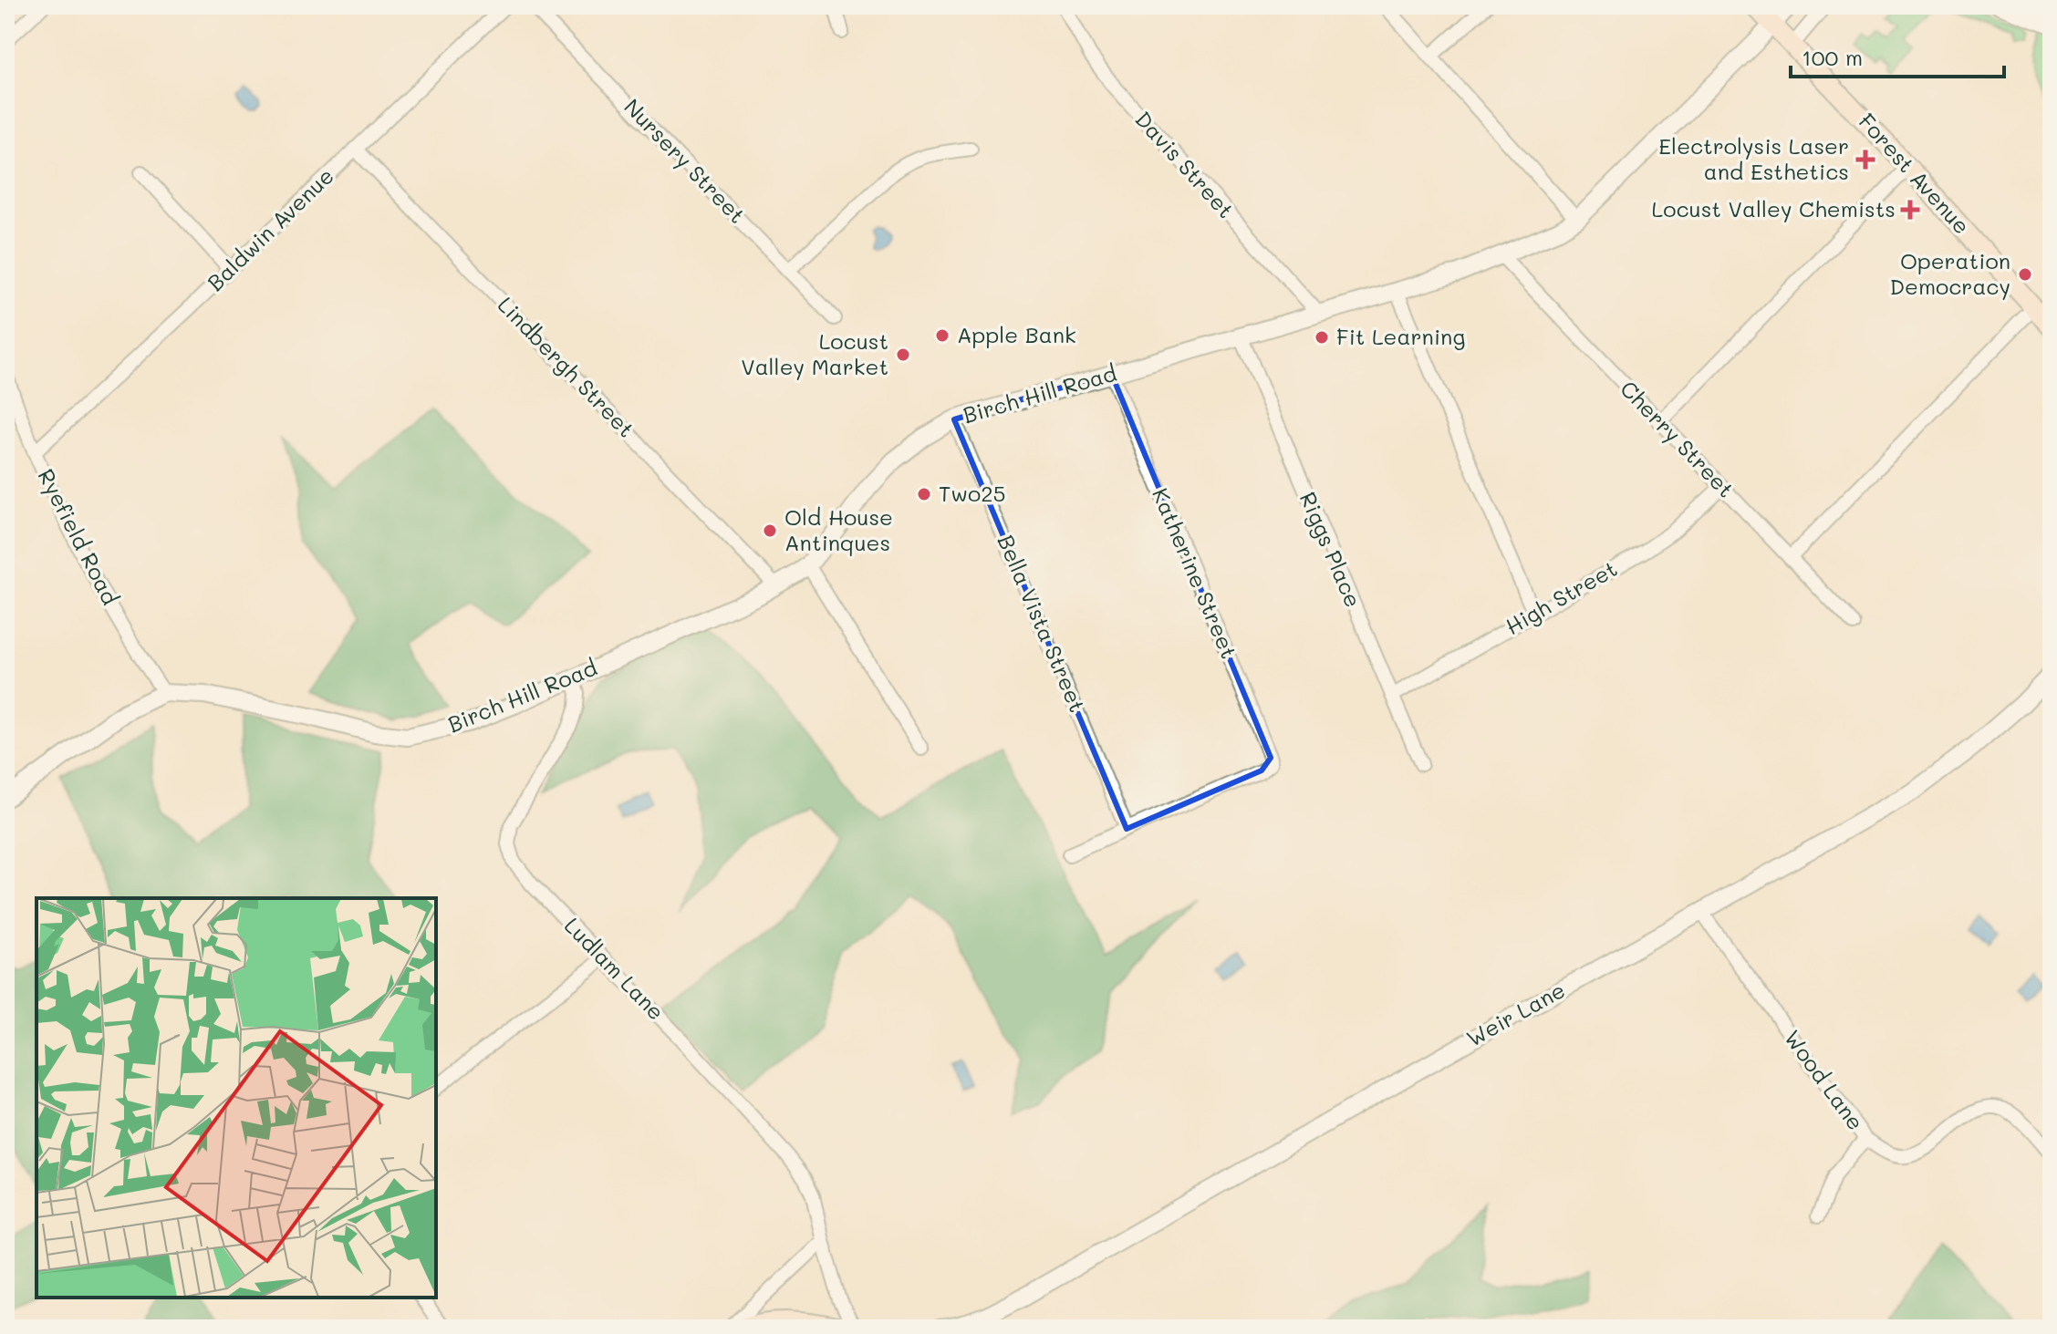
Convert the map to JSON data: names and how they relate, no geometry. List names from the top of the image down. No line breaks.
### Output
{"streets":{"main road":["Forest Avenue"],"street":["Nursery Street","Davis Street","Baldwin Avenue","Lindbergh Street","Birch Hill Road","Cherry Street","Ryefield Road","Riggs Place","Katherine Street","High Street","Bella Vista Street","Ludlam Lane","Weir Lane","Wood Lane"]},"crossings":[["Davis Street","Birch Hill Road"],["Forest Avenue","Birch Hill Road"],["Baldwin Avenue","Lindbergh Street"],["Baldwin Avenue","Ryefield Road"],["Lindbergh Street","Birch Hill Road"],["Birch Hill Road","Cherry Street"],["Birch Hill Road","Ryefield Road"],["Birch Hill Road","Riggs Place"],["Birch Hill Road","Katherine Street"],["Birch Hill Road","Bella Vista Street"],["Birch Hill Road","Ludlam Lane"],["Cherry Street","High Street"],["Riggs Place","High Street"],["Katherine Street","Bella Vista Street"],["Weir Lane","Wood Lane"]],"places":{"health":["Electrolysis Laser and Esthetics","Locust Valley Chemists"],"other":["Operation Democracy","Apple Bank","Fit Learning","Locust Valley Market","Two25","Old House Antinques"]},"scale_bar":"100 m"}
